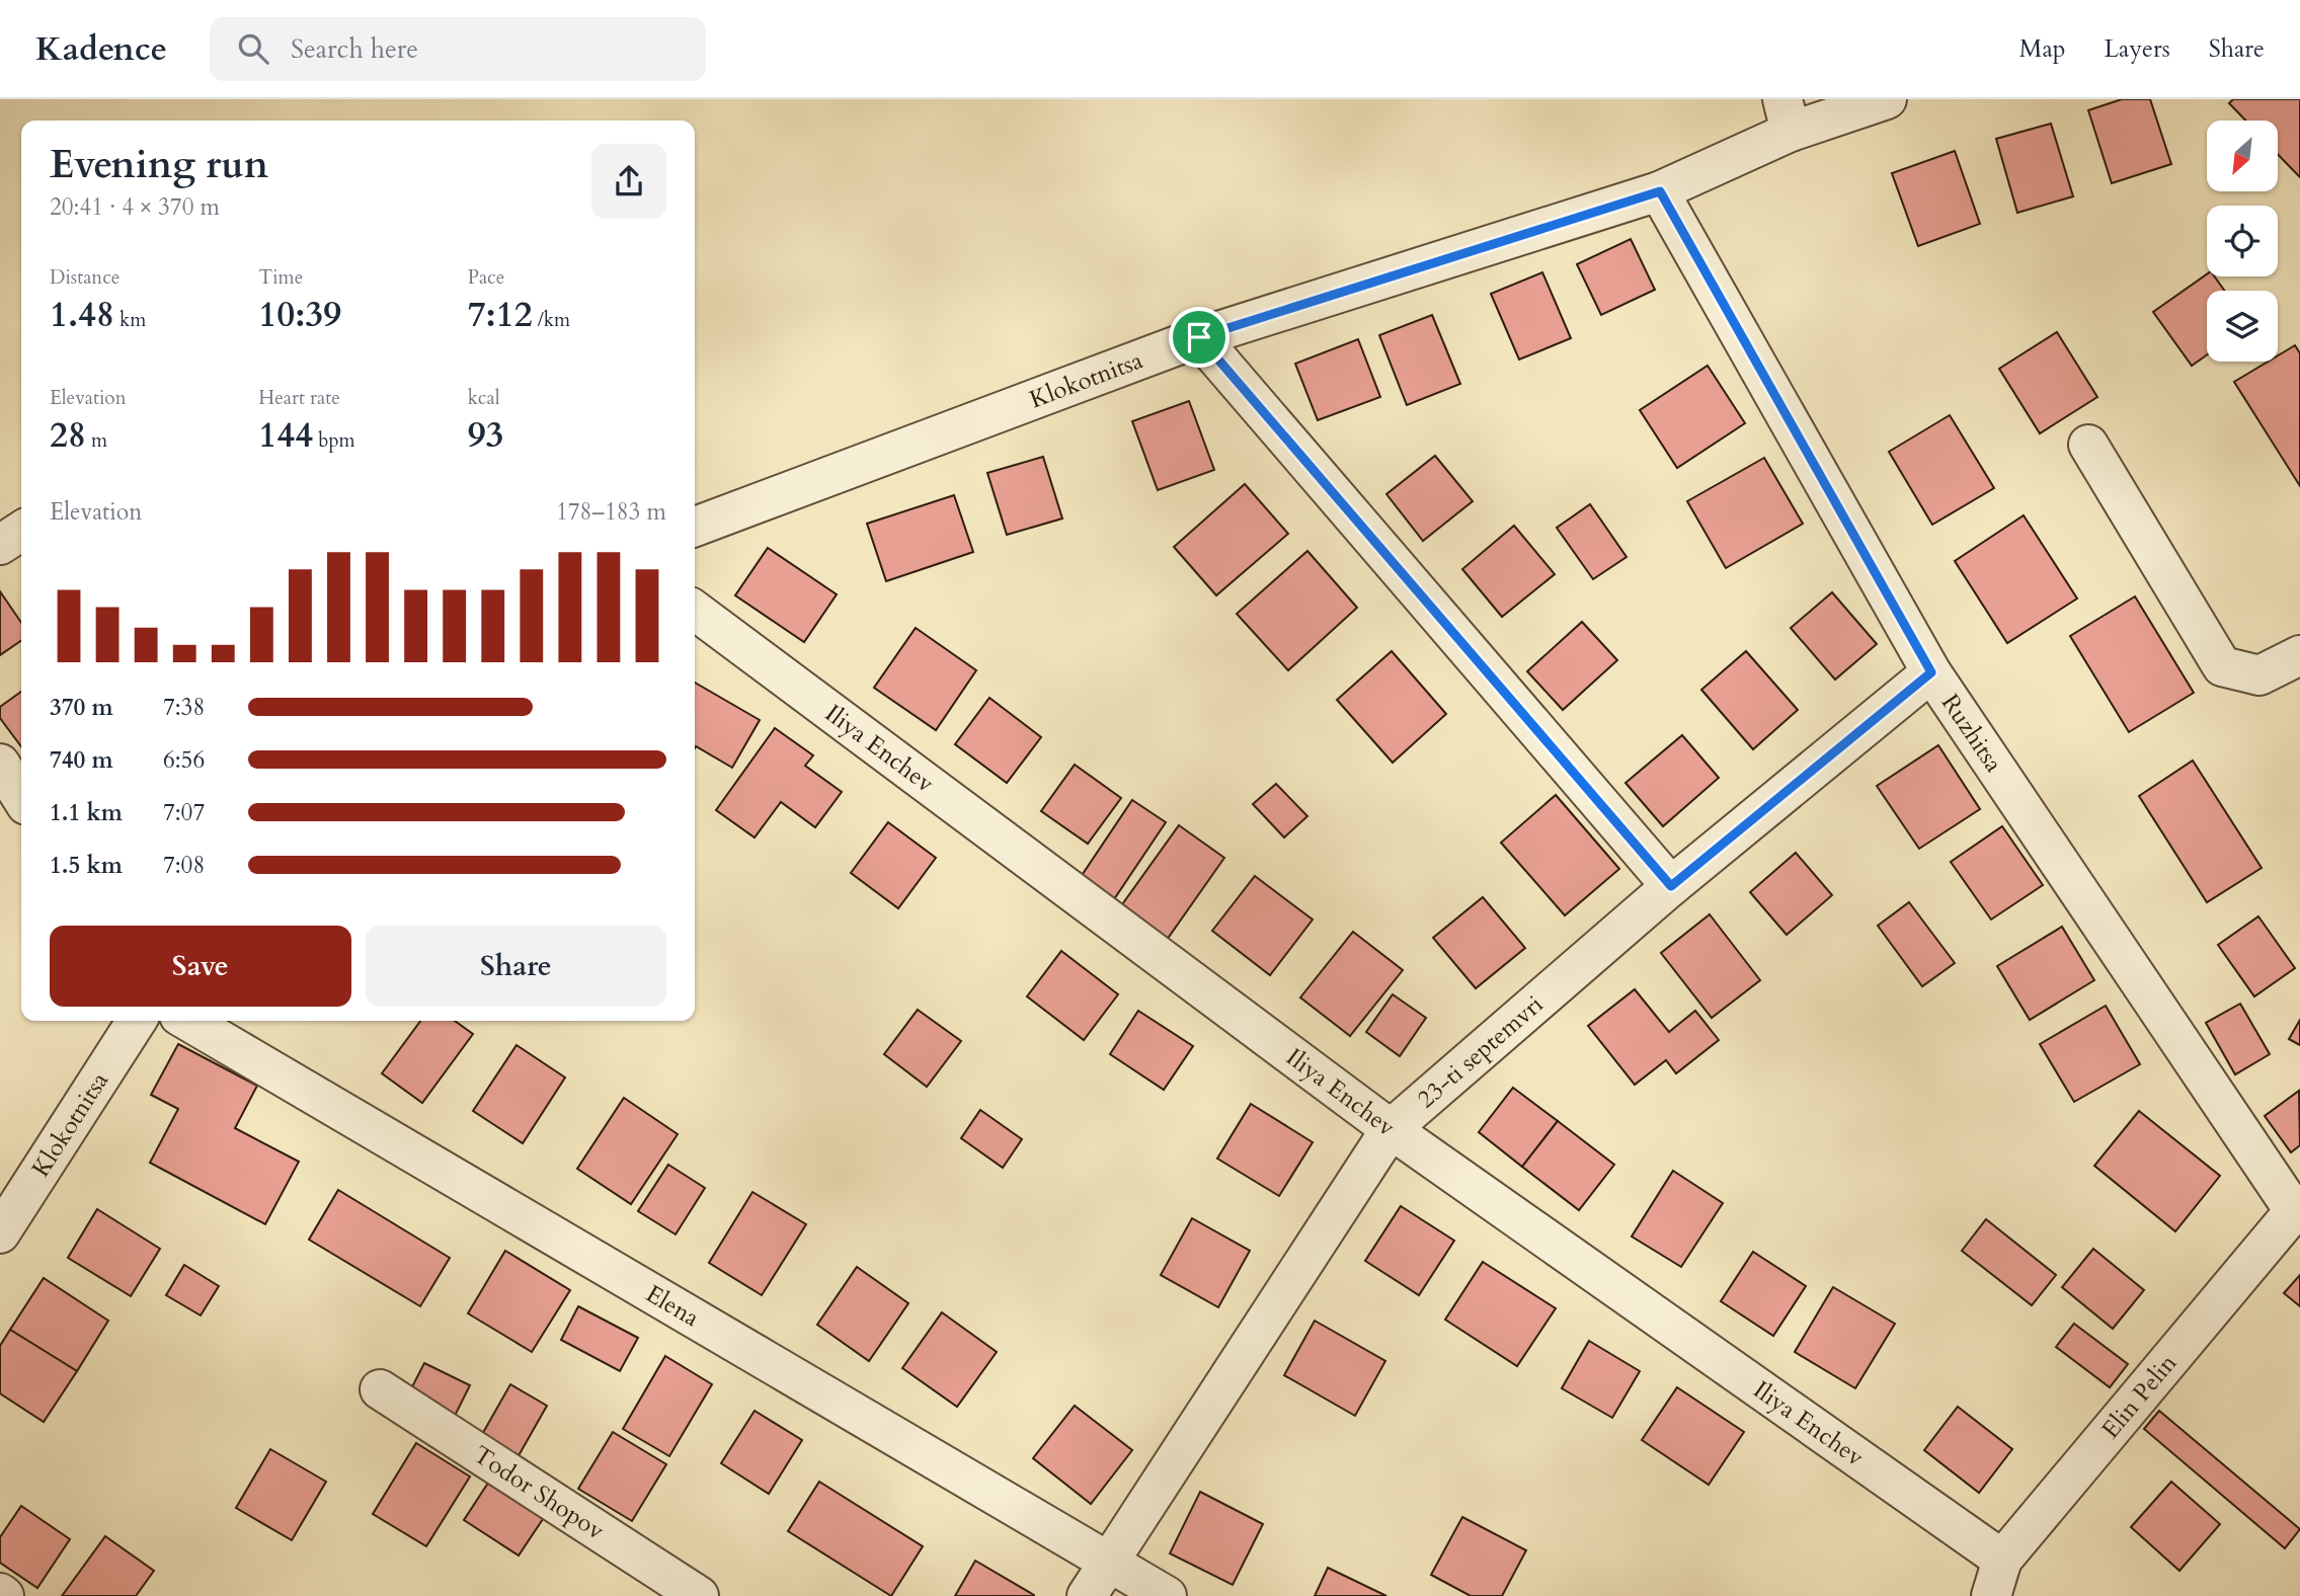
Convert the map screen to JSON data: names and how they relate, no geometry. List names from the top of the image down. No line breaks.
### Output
{"streets":{"street":["Klokotnitsa","Ruzhitsa","Iliya Enchev","23-ti septemvri","Elena","Elin Pelin","Todor Shopov"]},"crossings":[["Klokotnitsa","Ruzhitsa"],["Ruzhitsa","23-ti septemvri"],["Ruzhitsa","Elin Pelin"],["Iliya Enchev","23-ti septemvri"],["Iliya Enchev","Elin Pelin"],["23-ti septemvri","Elena"]],"north":"bottom left","page":{"header":"Kadence","search":"Search here","nav":["Map","Layers","Share"],"heading":["Evening run","20:41 · 4 × 370 m"],"stats":[["Distance","1.48 km"],["Time","10:39"],["Pace","7:12 /km"],["Elevation","28 m"],["Heart rate","144 bpm"],["kcal","93"]],"chart":["Elevation","178–183 m"],"list":[{"name":"370 m","note":"7:38"},{"name":"740 m","note":"6:56"},{"name":"1.1 km","note":"7:07"},{"name":"1.5 km","note":"7:08"}],"buttons":["Save","Share"]}}
